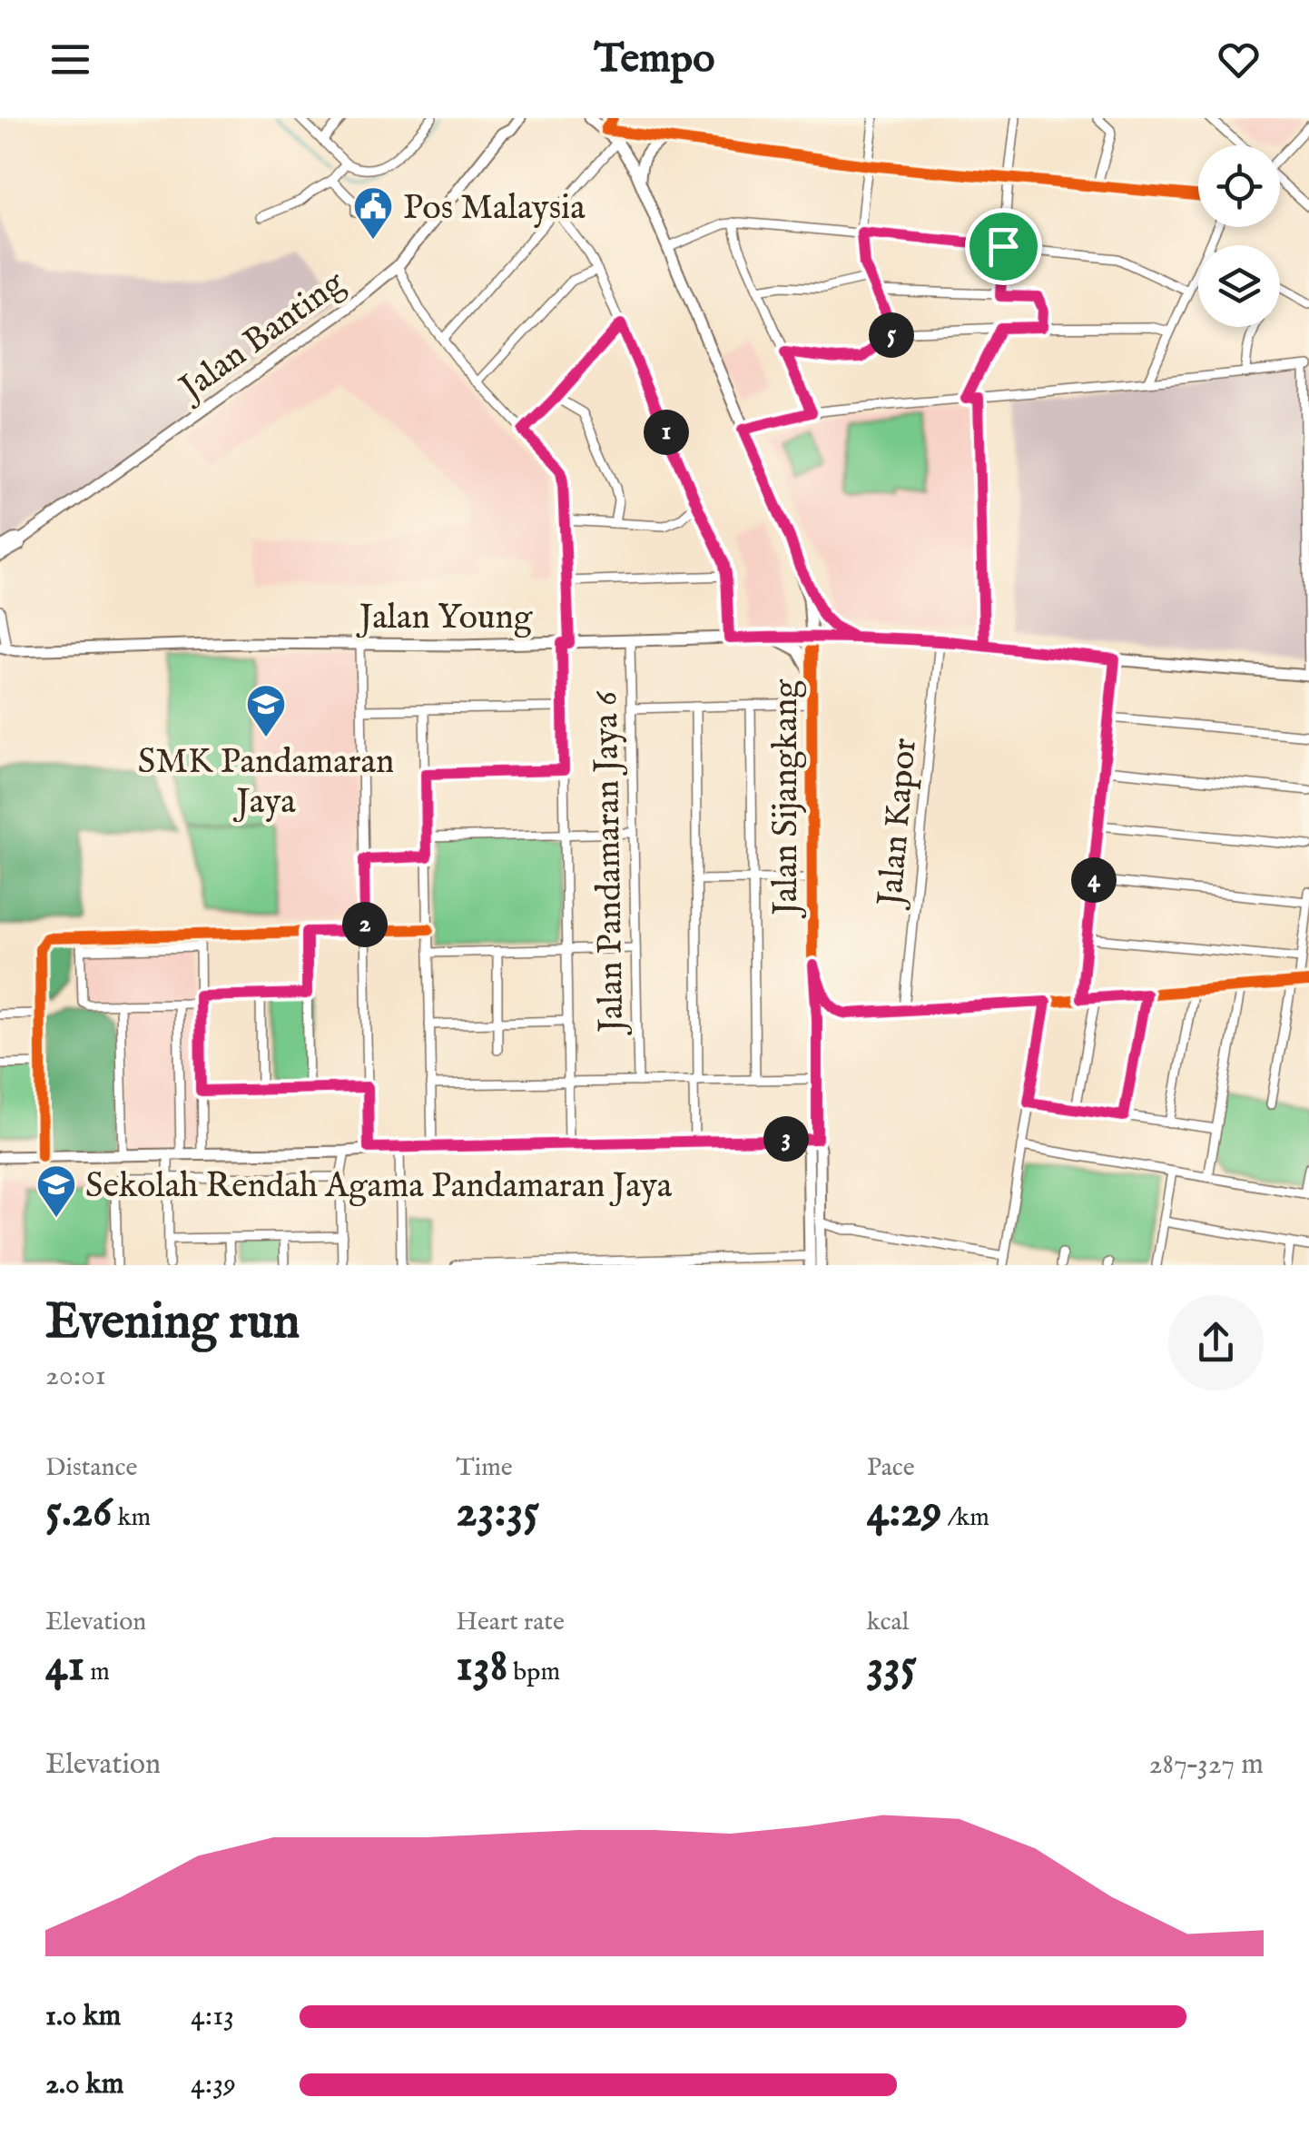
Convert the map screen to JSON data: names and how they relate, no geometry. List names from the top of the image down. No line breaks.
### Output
{"streets":{"main road":["Jalan Banting","Jalan Young"],"street":["Jalan Sijangkang","Jalan Kapor","Jalan Pandamaran Jaya 6"]},"crossings":[["Jalan Young","Jalan Sijangkang"],["Jalan Young","Jalan Kapor"],["Jalan Young","Jalan Pandamaran Jaya 6"],["Jalan Sijangkang","Jalan Kapor"]],"places":{"public building":["Pos Malaysia"],"school or university":["SMK Pandamaran Jaya","Sekolah Rendah Agama Pandamaran Jaya"]},"page":{"header":"Tempo","pins":["5","1","4","2","3"],"heading":["Evening run","20:01"],"stats":[["Distance","5.26 km"],["Time","23:35"],["Pace","4:29 /km"],["Elevation","41 m"],["Heart rate","138 bpm"],["kcal","335"]],"chart":["Elevation","287–327 m"],"list":[{"name":"1.0 km","note":"4:13"},{"name":"2.0 km","note":"4:39"}]}}
